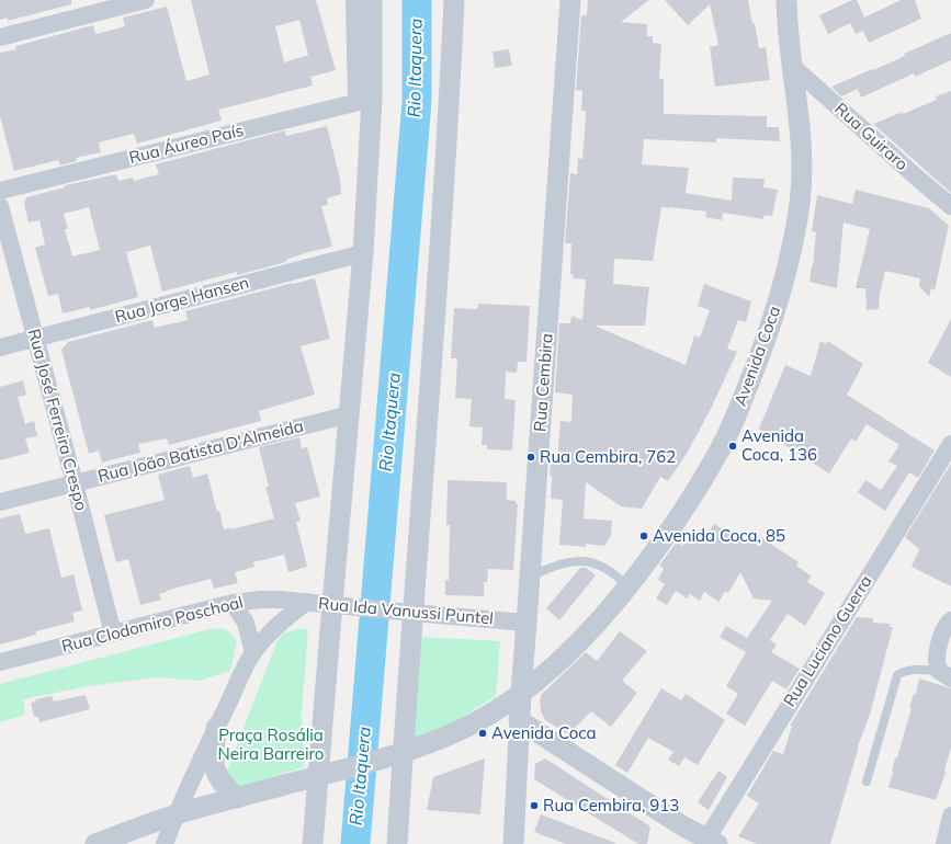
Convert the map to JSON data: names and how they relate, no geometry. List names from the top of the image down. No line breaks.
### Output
{"streets":{"street":["Rua Guiraro","Rua Áureo País","Rua Jorge Hansen","Avenida Coca","Rua Cembira","Rua José Ferreira Crespo","Rua João Batista D'Almeida","Rua Ida Vanussi Puntel","Rua Clodomiro Paschoal","Rua Luciano Guerra"]},"crossings":[["Rua Guiraro","Avenida Coca"],["Rua Jorge Hansen","Rua José Ferreira Crespo"],["Avenida Coca","Rua Cembira"],["Avenida Coca","Rua Ida Vanussi Puntel"],["Rua Cembira","Rua Ida Vanussi Puntel"],["Rua José Ferreira Crespo","Rua João Batista D'Almeida"],["Rua José Ferreira Crespo","Rua Clodomiro Paschoal"],["Rua Ida Vanussi Puntel","Rua Clodomiro Paschoal"]],"water":["Rio Itaquera"],"parks":["Praça Rosália Neira Barreiro"],"places":["Avenida Coca, 136","Rua Cembira, 762","Avenida Coca, 85","Avenida Coca","Rua Cembira, 913"]}
